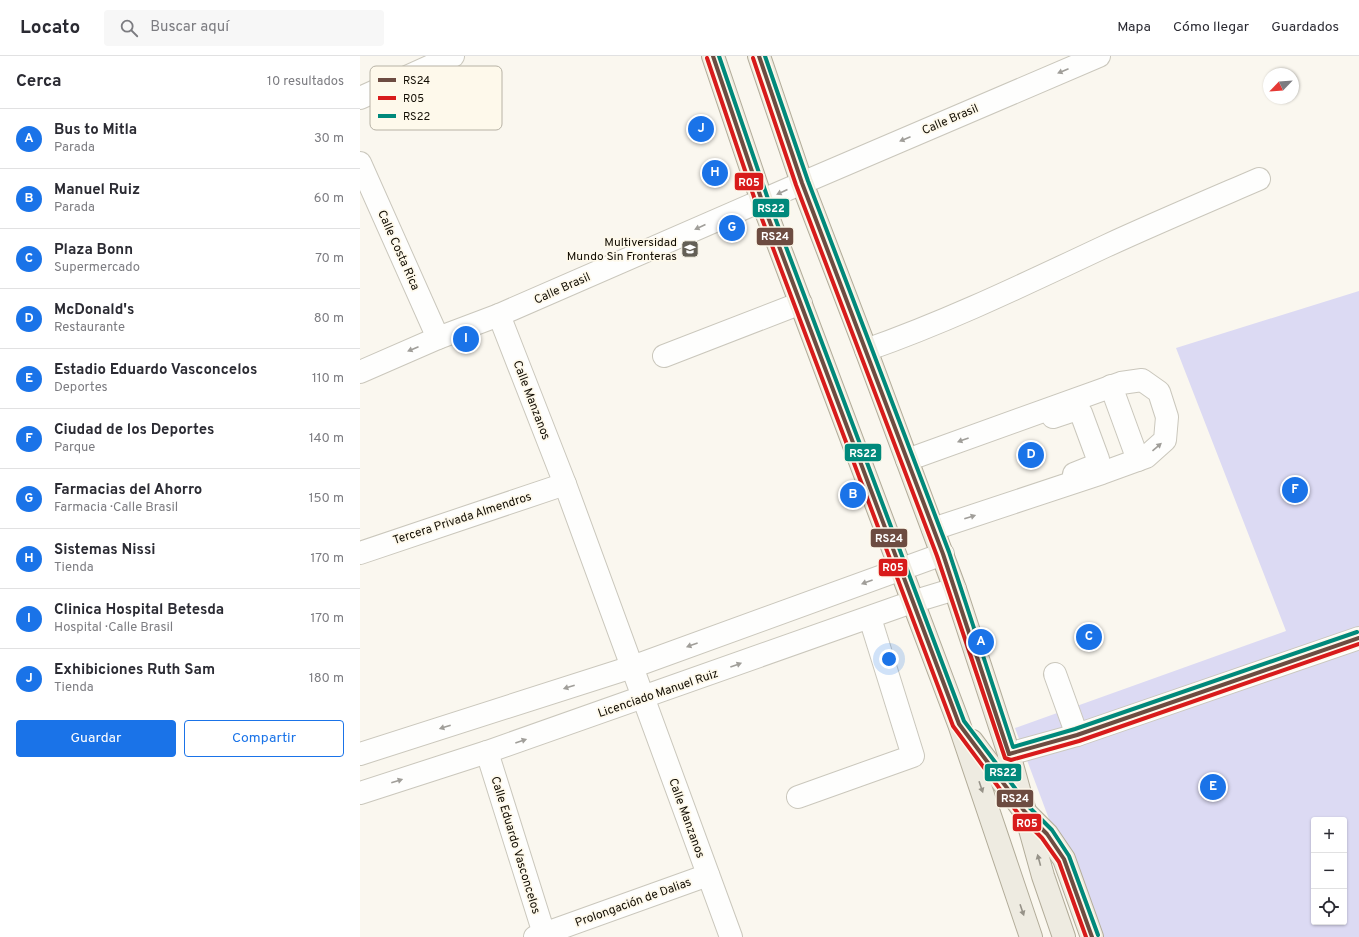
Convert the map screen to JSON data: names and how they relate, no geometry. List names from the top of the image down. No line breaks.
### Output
{"streets":{"street":["Calle Brasil","Calle Costa Rica","Calle Manzanos","Tercera Privada Almendros","Licenciado Manuel Ruiz","Calle Eduardo Vasconcelos","Prolongación de Dalias"]},"crossings":[["Calle Brasil","Calle Costa Rica"],["Calle Brasil","Calle Manzanos"],["Calle Manzanos","Tercera Privada Almendros"],["Calle Manzanos","Licenciado Manuel Ruiz"],["Calle Manzanos","Prolongación de Dalias"],["Licenciado Manuel Ruiz","Calle Eduardo Vasconcelos"],["Calle Eduardo Vasconcelos","Prolongación de Dalias"]],"places":{"school or university":["Multiversidad Mundo Sin Fronteras"]},"lines":["transit line RS24","transit line RS22","transit line R05"],"legend":["RS24","R05","RS22"],"north":"bottom left","page":{"header":"Locato","search":"Buscar aquí","nav":["Mapa","Cómo llegar","Guardados"],"heading":["Cerca","10 resultados"],"list":[{"mark":"A","name":"Bus to Mitla","note":"Parada","value":"30 m"},{"mark":"B","name":"Manuel Ruiz","note":"Parada","value":"60 m"},{"mark":"C","name":"Plaza Bonn","note":"Supermercado","value":"70 m"},{"mark":"D","name":"McDonald's","note":"Restaurante","value":"80 m"},{"mark":"E","name":"Estadio Eduardo Vasconcelos","note":"Deportes","value":"110 m"},{"mark":"F","name":"Ciudad de los Deportes","note":"Parque","value":"140 m"},{"mark":"G","name":"Farmacias del Ahorro","note":"Farmacia · Calle Brasil","value":"150 m"},{"mark":"H","name":"Sistemas Nissi","note":"Tienda","value":"170 m"},{"mark":"I","name":"Clinica Hospital Betesda","note":"Hospital · Calle Brasil","value":"170 m"},{"mark":"J","name":"Exhibiciones Ruth Sam","note":"Tienda","value":"180 m"}],"pins":["J","H","G","I","D","F","B","C","A","E"],"buttons":["Guardar","Compartir"],"map_buttons":["+","−"]}}
